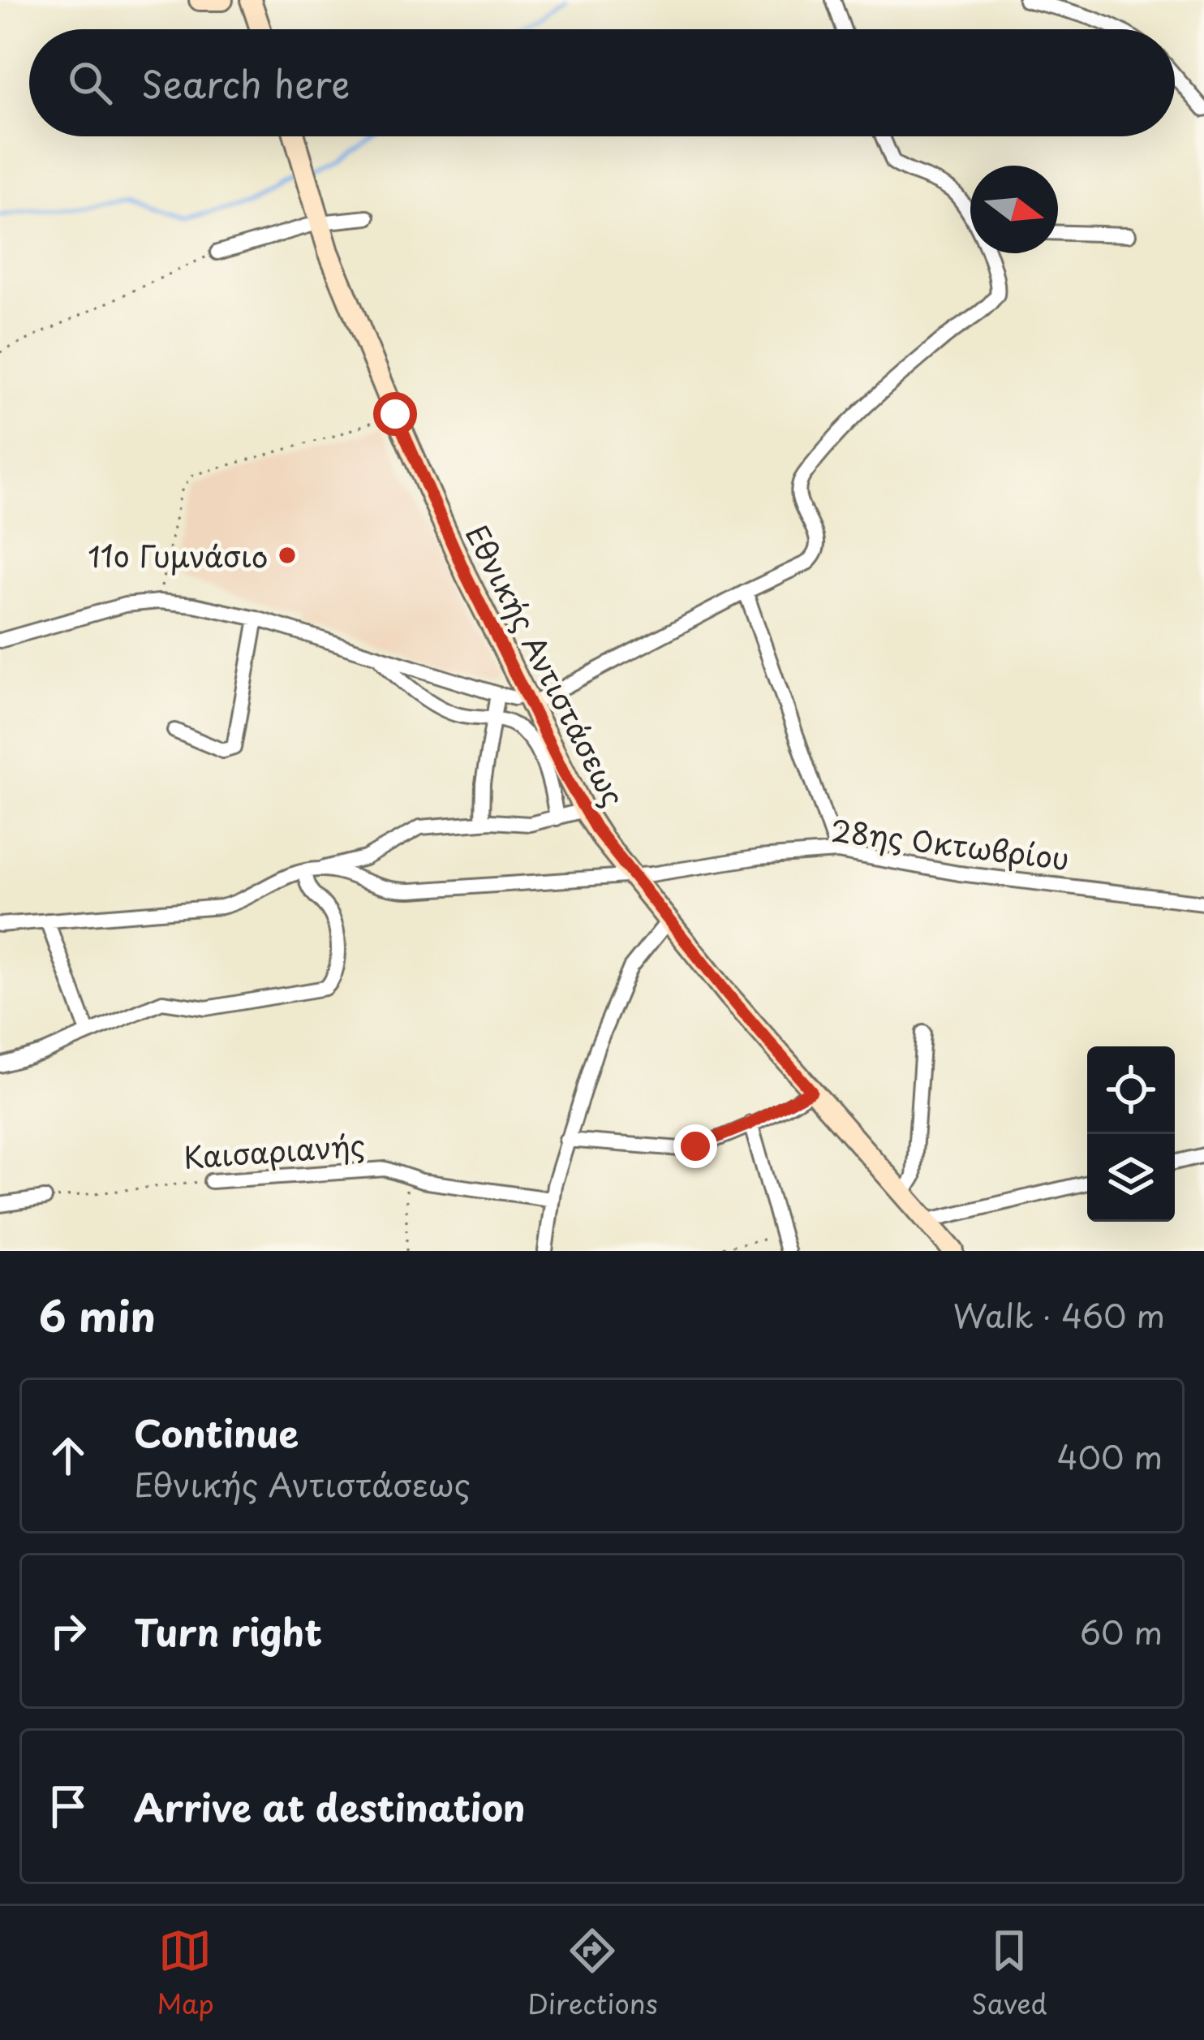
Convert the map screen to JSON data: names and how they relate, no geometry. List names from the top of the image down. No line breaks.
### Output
{"streets":{"street":["Εθνικής Αντιστάσεως","28ης Οκτωβρίου","Καισαριανής"]},"crossings":[["Εθνικής Αντιστάσεως","28ης Οκτωβρίου"]],"places":["11o Γυμνάσιο"],"north":"right","page":{"search":"Search here","heading":["6 min","Walk · 460 m"],"list":[["Continue","Εθνικής Αντιστάσεως","400 m"],["Turn right","60 m"],"Arrive at destination"],"nav":["Map","Directions","Saved"]}}
